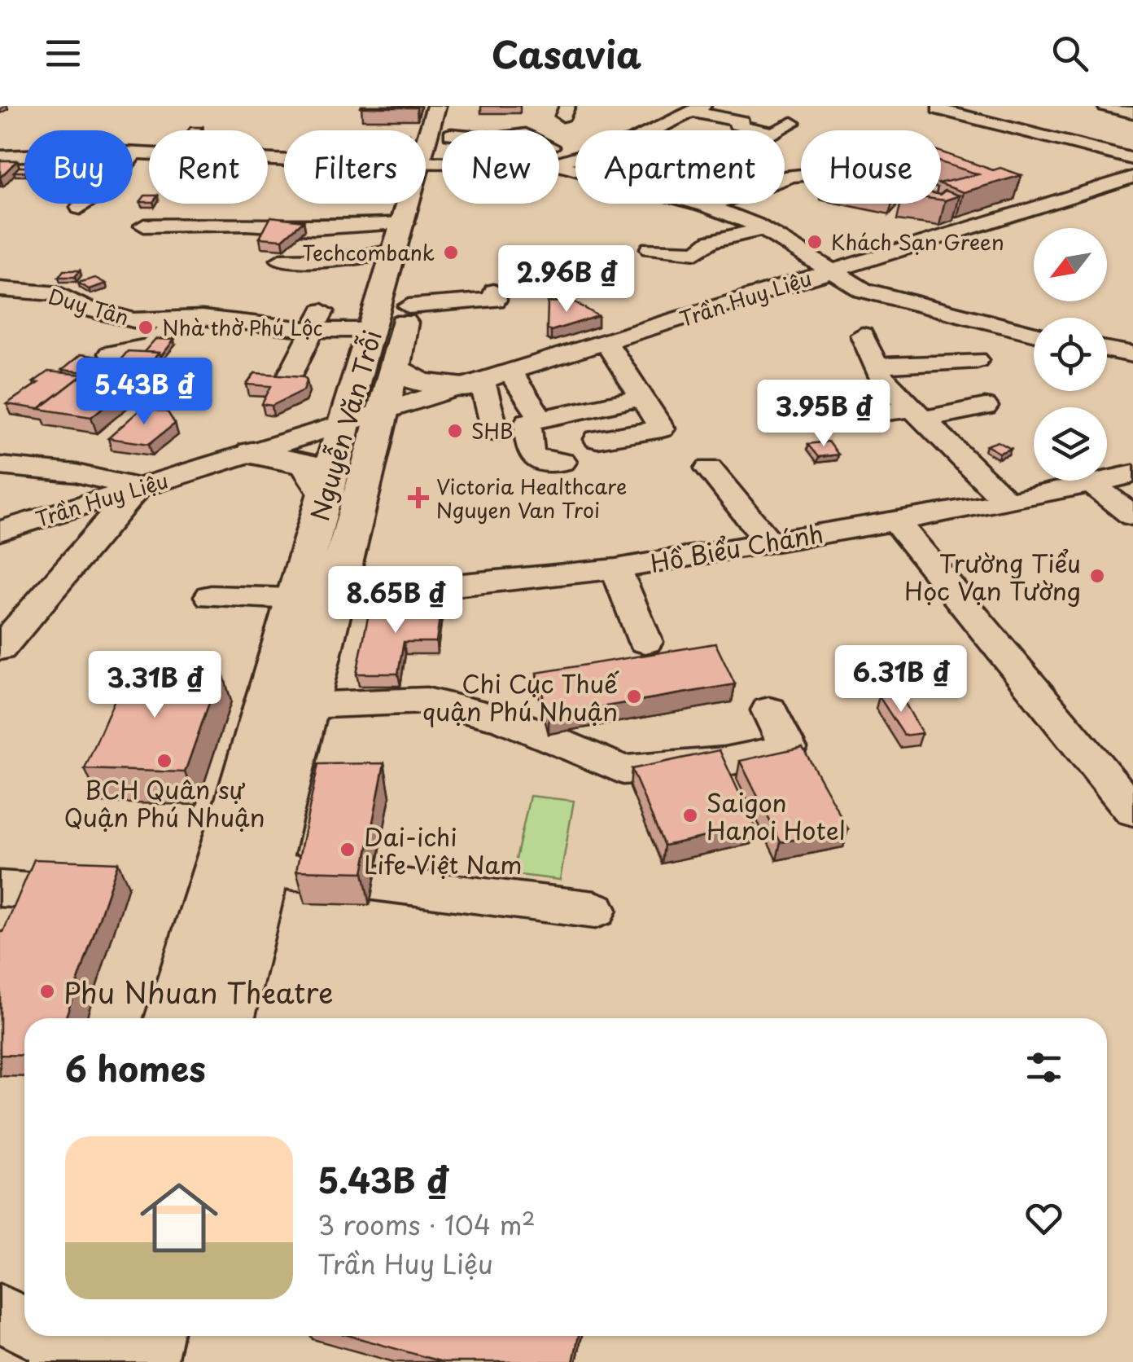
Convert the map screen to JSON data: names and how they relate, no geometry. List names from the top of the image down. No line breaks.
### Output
{"streets":{"main road":["Nguyễn Văn Trỗi"],"street":["Trần Huy Liệu","Duy Tân","Hồ Biểu Chánh"]},"crossings":[["Trần Huy Liệu","Nguyễn Văn Trỗi"],["Duy Tân","Nguyễn Văn Trỗi"],["Nguyễn Văn Trỗi","Hồ Biểu Chánh"]],"places":{"other":["Khách Sạn Green","Techcombank","Nhà thờ Phú Lộc","SHB","Trường Tiểu Học Vạn Tường","Chi Cục Thuế quận Phú Nhuận","BCH Quân sự Quận Phú Nhuận","Saigon Hanoi Hotel","Dai-ichi Life Việt Nam","Phu Nhuan Theatre"],"health":["Victoria Healthcare Nguyen Van Troi"]},"north":"bottom left","page":{"header":"Casavia","chip":["Buy","Rent","Filters","New","Apartment","House"],"price":["2.96B ₫","5.43B ₫","3.95B ₫","8.65B ₫","6.31B ₫","3.31B ₫"],"heading":"6 homes","list":[{"name":"5.43B ₫","note":"3 rooms · 104 m² · Trần Huy Liệu"}]}}
